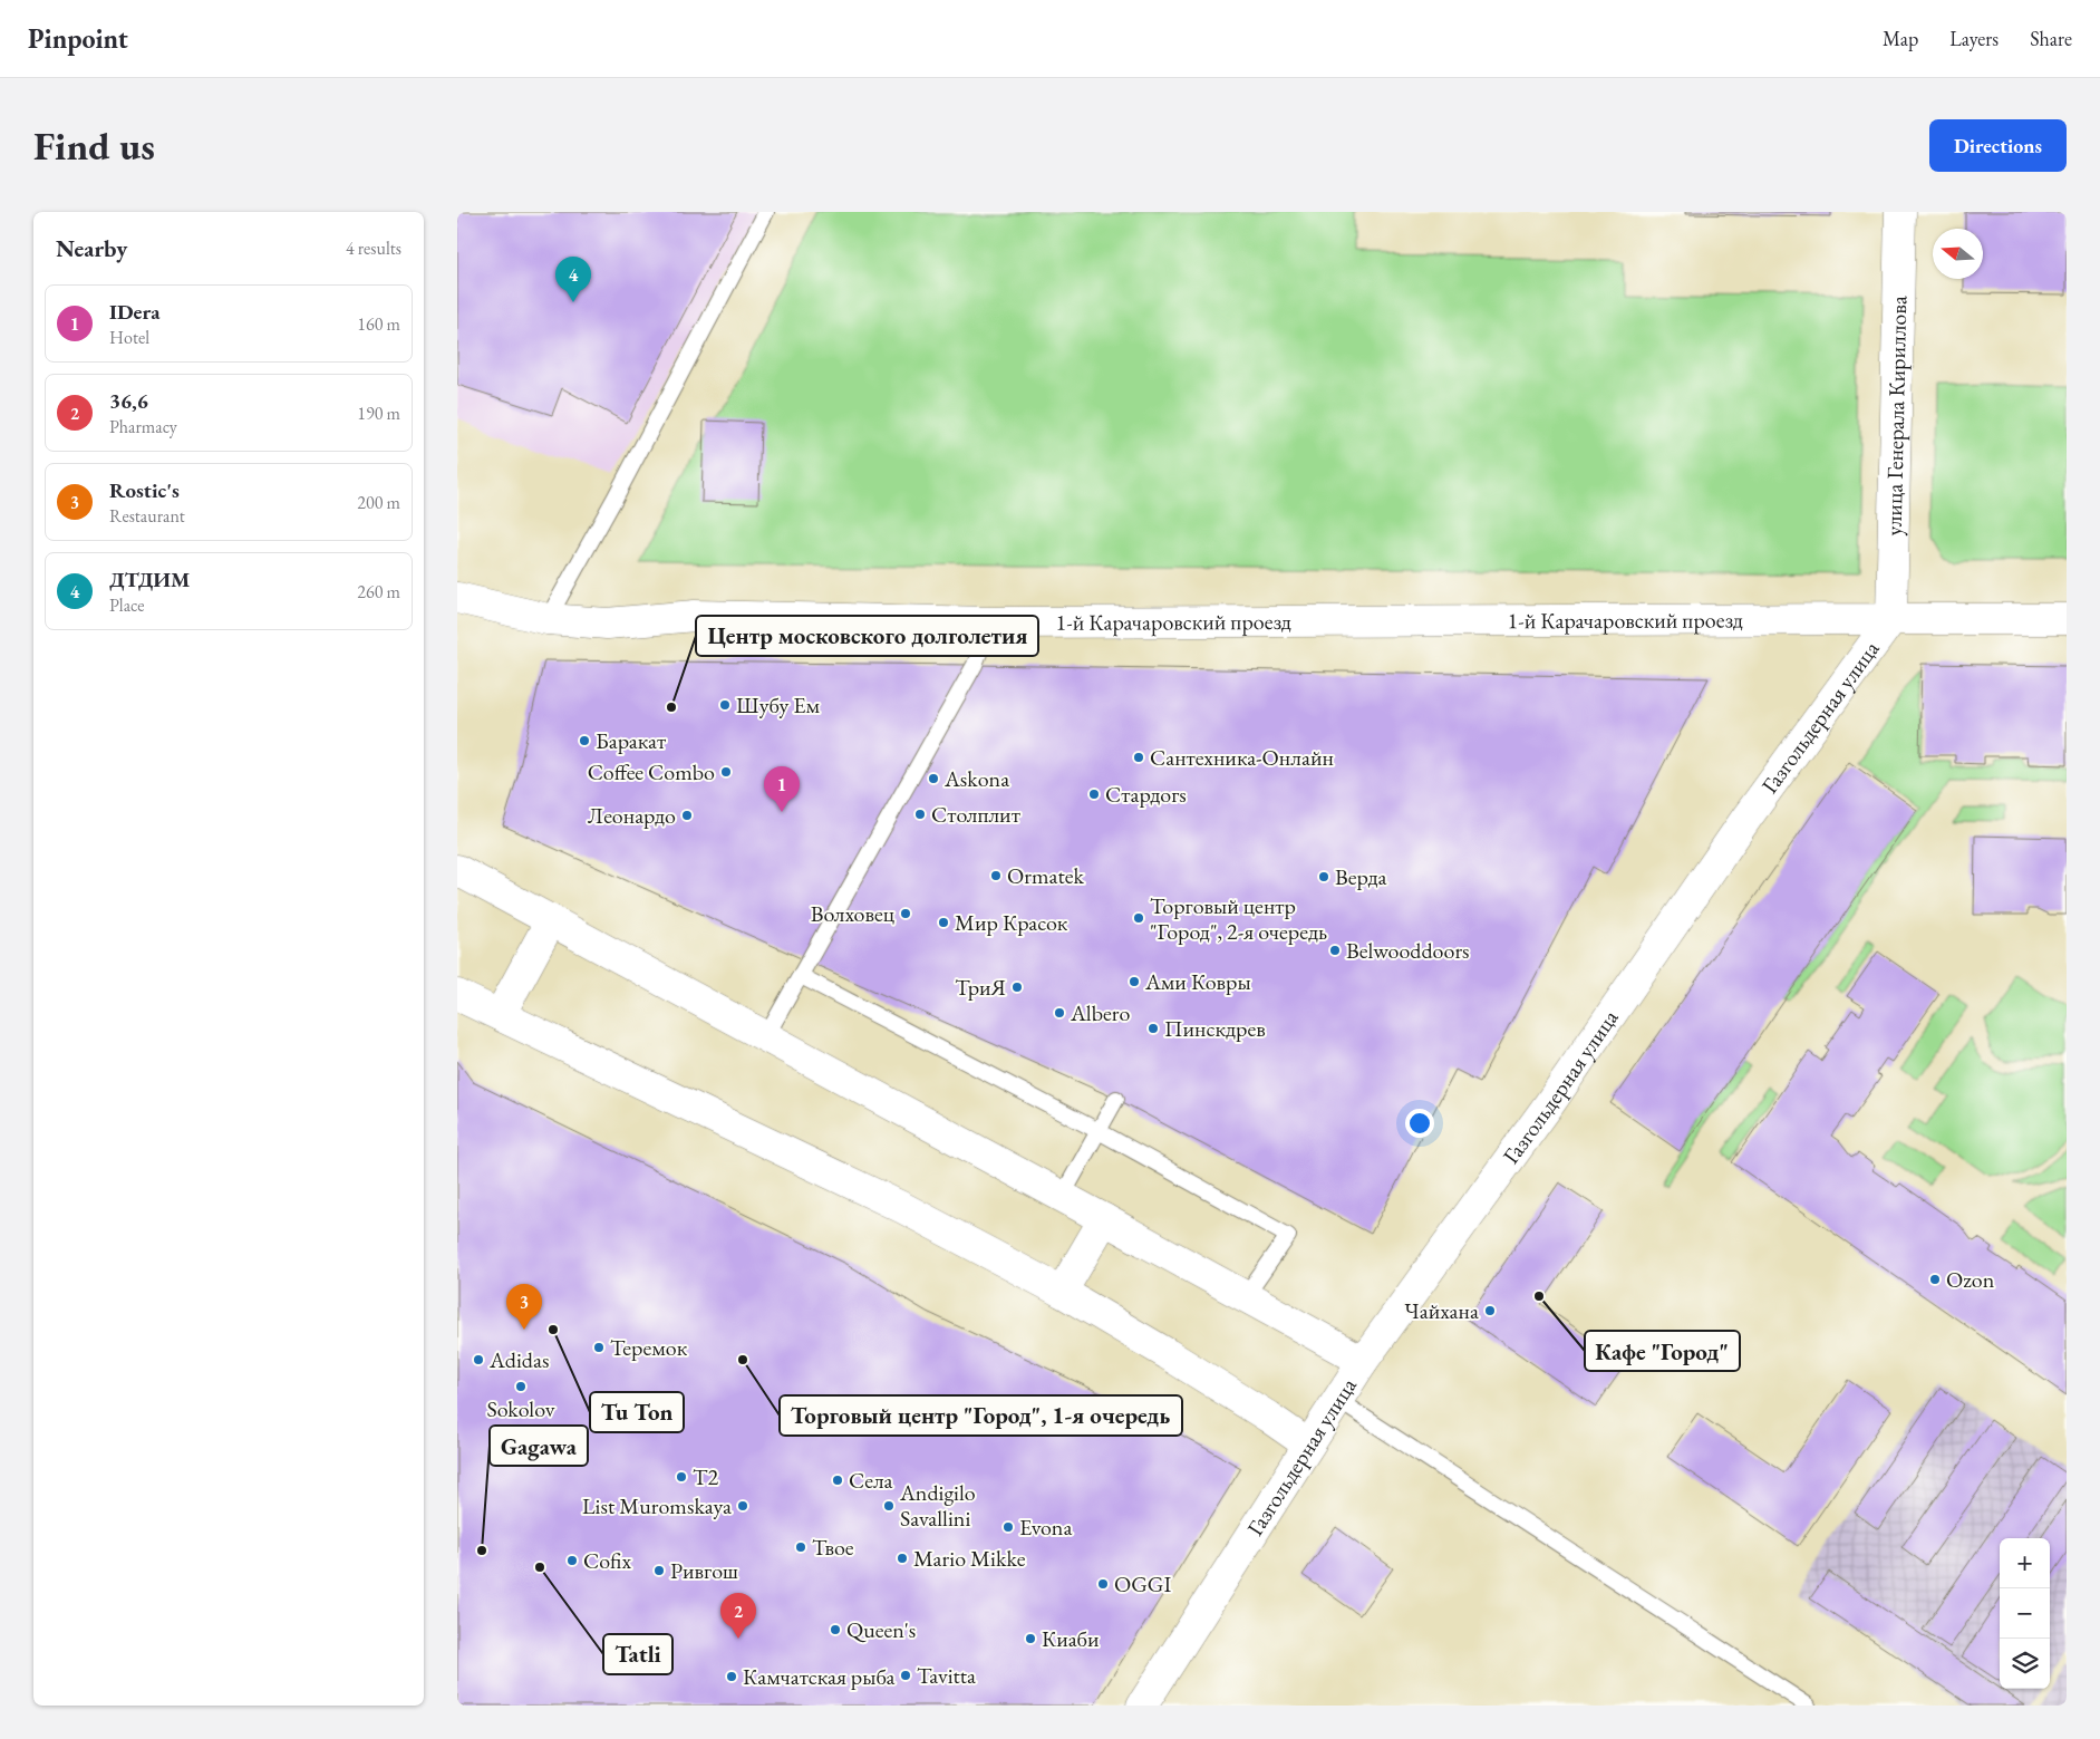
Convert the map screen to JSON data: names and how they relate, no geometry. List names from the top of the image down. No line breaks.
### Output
{"streets":{"street":["улица Генерала Кириллова","1-й Карачаровский проезд","Газгольдерная улица"]},"crossings":[["улица Генерала Кириллова","1-й Карачаровский проезд"],["улица Генерала Кириллова","Газгольдерная улица"],["1-й Карачаровский проезд","Газгольдерная улица"]],"places":["Шубу Ем","Центр московского долголетия","Баракат","Сантехника-Онлайн","Coffee Combo","Askona","Стардогs","Столплит","Леонардо","Ormatek","Верда","Волховец","Торговый центр \"Город\", 2-я очередь","Мир Красок","Belwooddoors","Ами Ковры","ТриЯ","Albero","Пинскдрев","Ozon","Кафе \"Город\"","Чайхана","Tu Ton","Теремок","Adidas","Торговый центр \"Город\", 1-я очередь","Sokolov","T2","Села","List Muromskaya","Andigilo Savallini","Evona","Твое","Gagawa","Mario Mikke","Cofix","Tatli","Ривгош","OGGI","Queen's","Киаби","Tavitta","Камчатская рыба"],"north":"left","page":{"header":"Pinpoint","nav":["Map","Layers","Share"],"buttons":"Directions","title":"Find us","heading":["Nearby","4 results"],"pins":["4","1","3","2"],"list":[{"mark":"1","name":"IDera","note":"Hotel","value":"160 m"},{"mark":"2","name":"36,6","note":"Pharmacy","value":"190 m"},{"mark":"3","name":"Rostic's","note":"Restaurant","value":"200 m"},{"mark":"4","name":"ДТДИМ","note":"Place","value":"260 m"}],"map_buttons":["+","−"]}}
